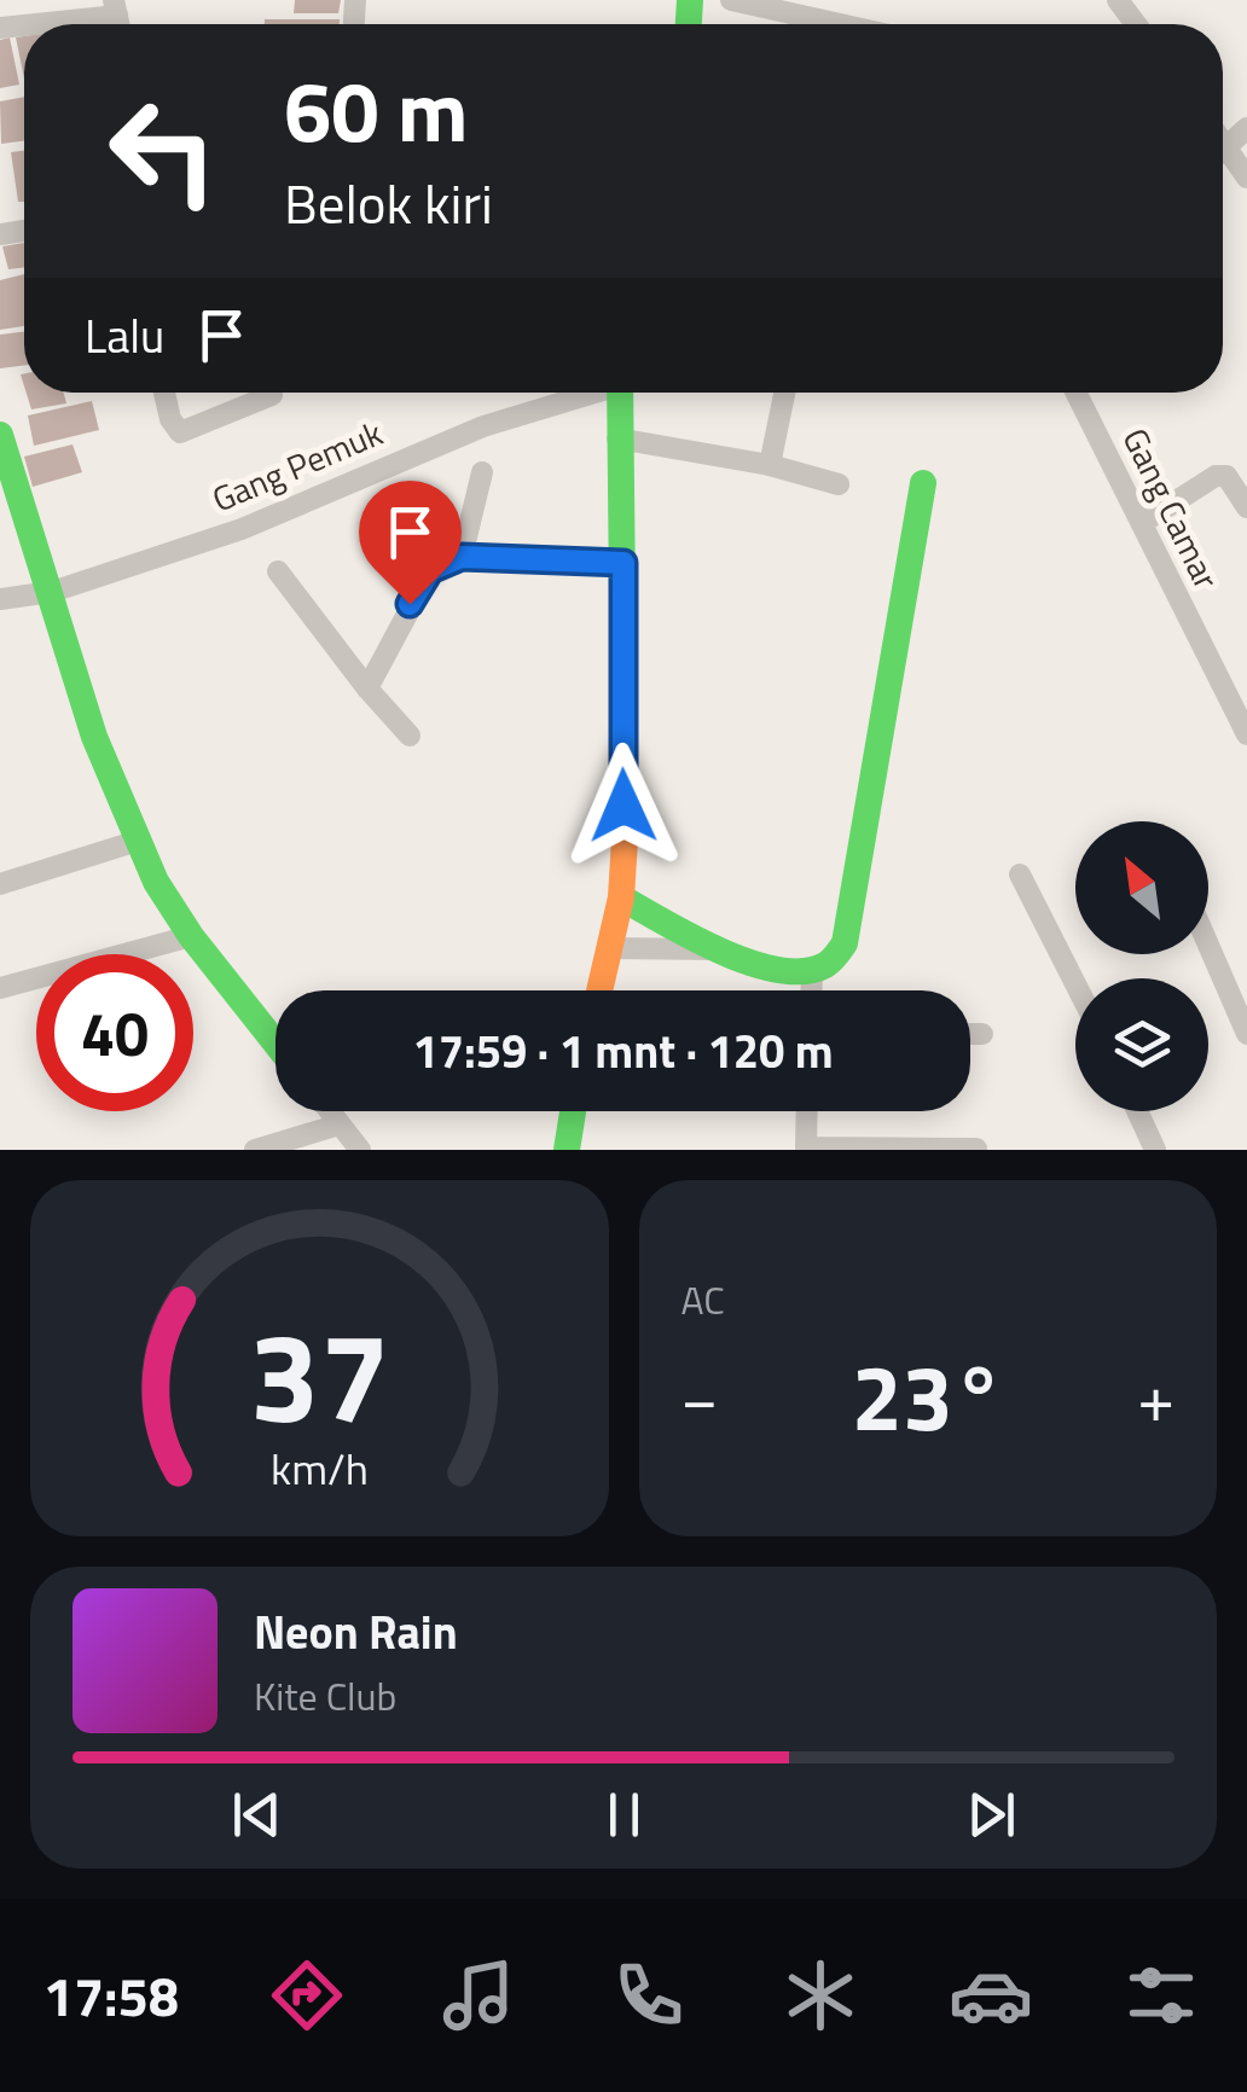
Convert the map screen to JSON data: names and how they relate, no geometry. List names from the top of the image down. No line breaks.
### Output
{"streets":{"street":["Gang Pemuk","Gang Camar"]},"north":"top left","page":{"turn":["60 m","Belok kiri"],"then":"Lalu","limit":"40","trip":"17:59 · 1 mnt · 120 m","tile":"AC","heat":["−","23°","+"],"song":["Neon Rain","Kite Club"],"tabs":"17:58","gauge":["37","km/h"]}}
